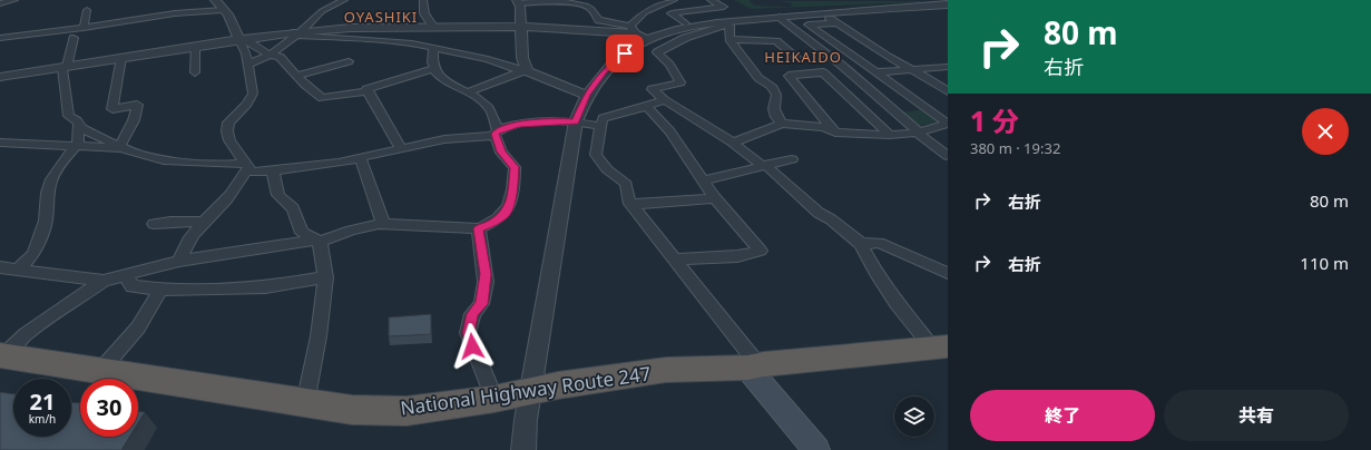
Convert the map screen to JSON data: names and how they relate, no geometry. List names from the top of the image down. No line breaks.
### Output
{"streets":{"highway":["National Highway Route 247"]},"districts":["OYASHIKI","HEIKAIDO"],"page":{"turn":["80 m","右折"],"heading":["1 分","380 m · 19:32"],"list":[{"name":"右折","value":"80 m"},{"name":"右折","value":"110 m"}],"speed":"21 km/h","limit":"30","buttons":["終了","共有"]}}
